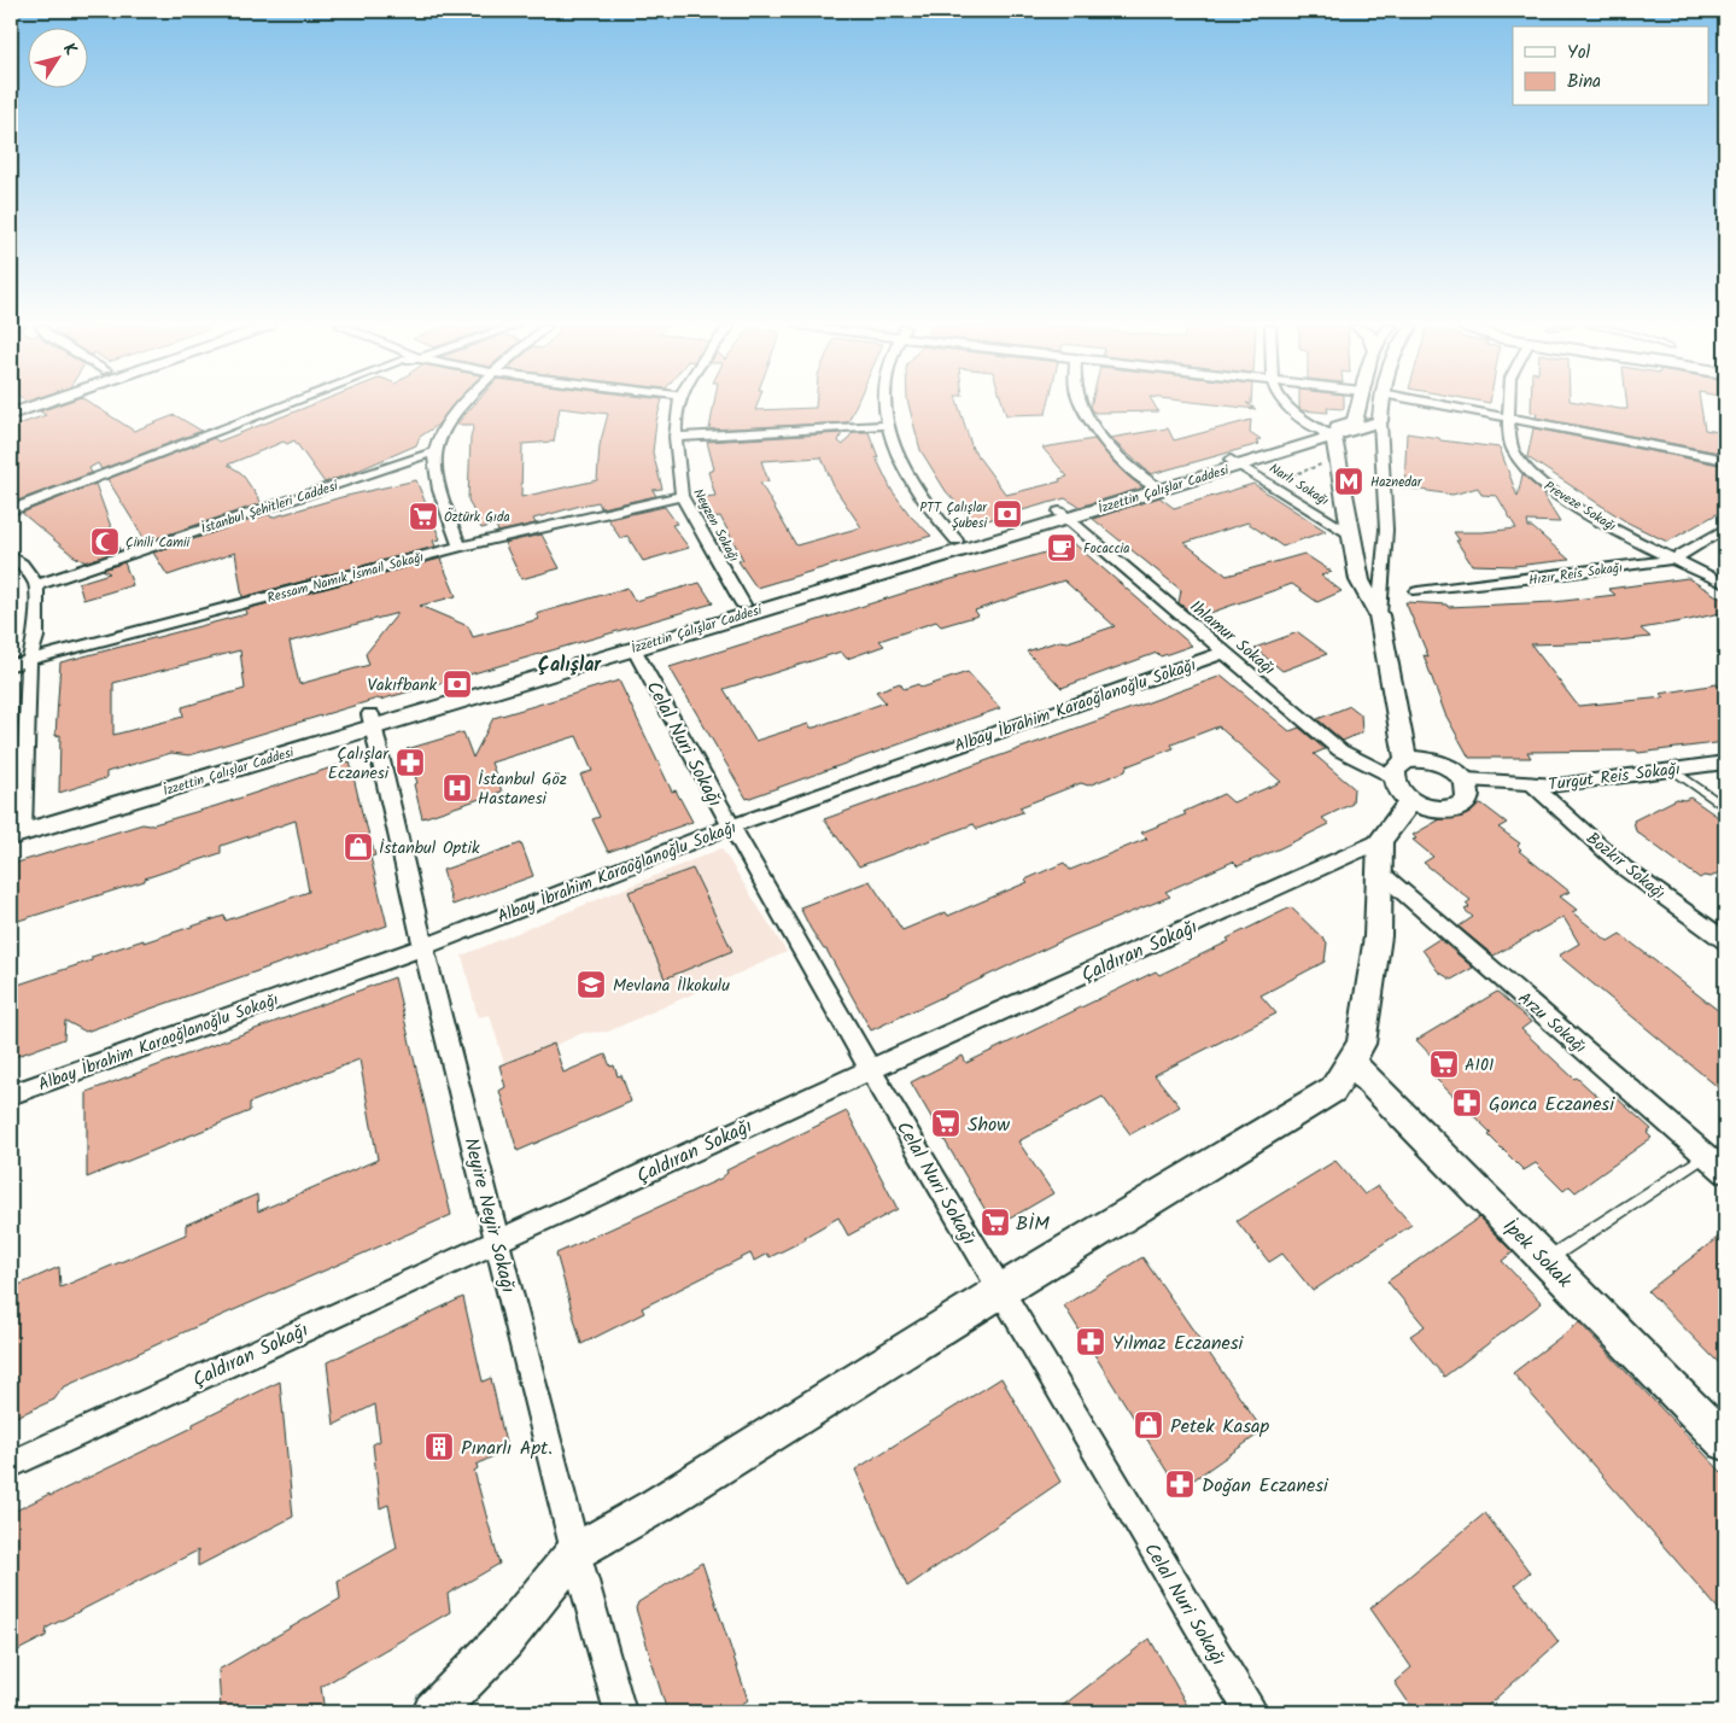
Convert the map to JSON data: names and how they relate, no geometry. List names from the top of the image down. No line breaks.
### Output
{"streets":{"main road":["İzzettin Çalışlar Caddesi","İpek Sokak"],"street":["Narlı Sokağı","Preveze Sokağı","İstanbul Şehitleri Caddesi","Neyzen Sokağı","Hızır Reis Sokağı","Ressam Namık İsmail Sokağı","Ihlamur Sokağı","Albay İbrahim Karaoğlanoğlu Sokağı","Celal Nuri Sokağı","Turgut Reis Sokağı","Bozkır Sokağı","Çaldıran Sokağı","Arzu Sokağı","Neyire Neyir Sokağı"]},"crossings":[["Narlı Sokağı","İzzettin Çalışlar Caddesi"],["İzzettin Çalışlar Caddesi","Neyzen Sokağı"],["İzzettin Çalışlar Caddesi","Ihlamur Sokağı"],["İzzettin Çalışlar Caddesi","Celal Nuri Sokağı"],["İzzettin Çalışlar Caddesi","Neyire Neyir Sokağı"],["Preveze Sokağı","Hızır Reis Sokağı"],["Neyzen Sokağı","Ressam Namık İsmail Sokağı"],["Ihlamur Sokağı","Albay İbrahim Karaoğlanoğlu Sokağı"],["Ihlamur Sokağı","Turgut Reis Sokağı"],["Albay İbrahim Karaoğlanoğlu Sokağı","Celal Nuri Sokağı"],["Albay İbrahim Karaoğlanoğlu Sokağı","Neyire Neyir Sokağı"],["Celal Nuri Sokağı","Çaldıran Sokağı"],["Turgut Reis Sokağı","Bozkır Sokağı"],["Çaldıran Sokağı","Arzu Sokağı"],["Çaldıran Sokağı","Neyire Neyir Sokağı"]],"districts":["Çalışlar"],"places":{"metro station":["Haznedar"],"bank":["PTT Çalışlar Şubesi","Vakıfbank"],"supermarket":["Öztürk Gıda","A101","Show","BİM"],"mosque":["Çinili Camii"],"cafe":["Focaccia"],"pharmacy":["Çalışlar Eczanesi","Gonca Eczanesi","Yılmaz Eczanesi","Doğan Eczanesi"],"hospital":["İstanbul Göz Hastanesi"],"shop":["İstanbul Optik","Petek Kasap"],"school or university":["Mevlana İlkokulu"],"building":["Pınarlı Apt."]},"legend":["Yol","Bina"],"north":"top right"}
